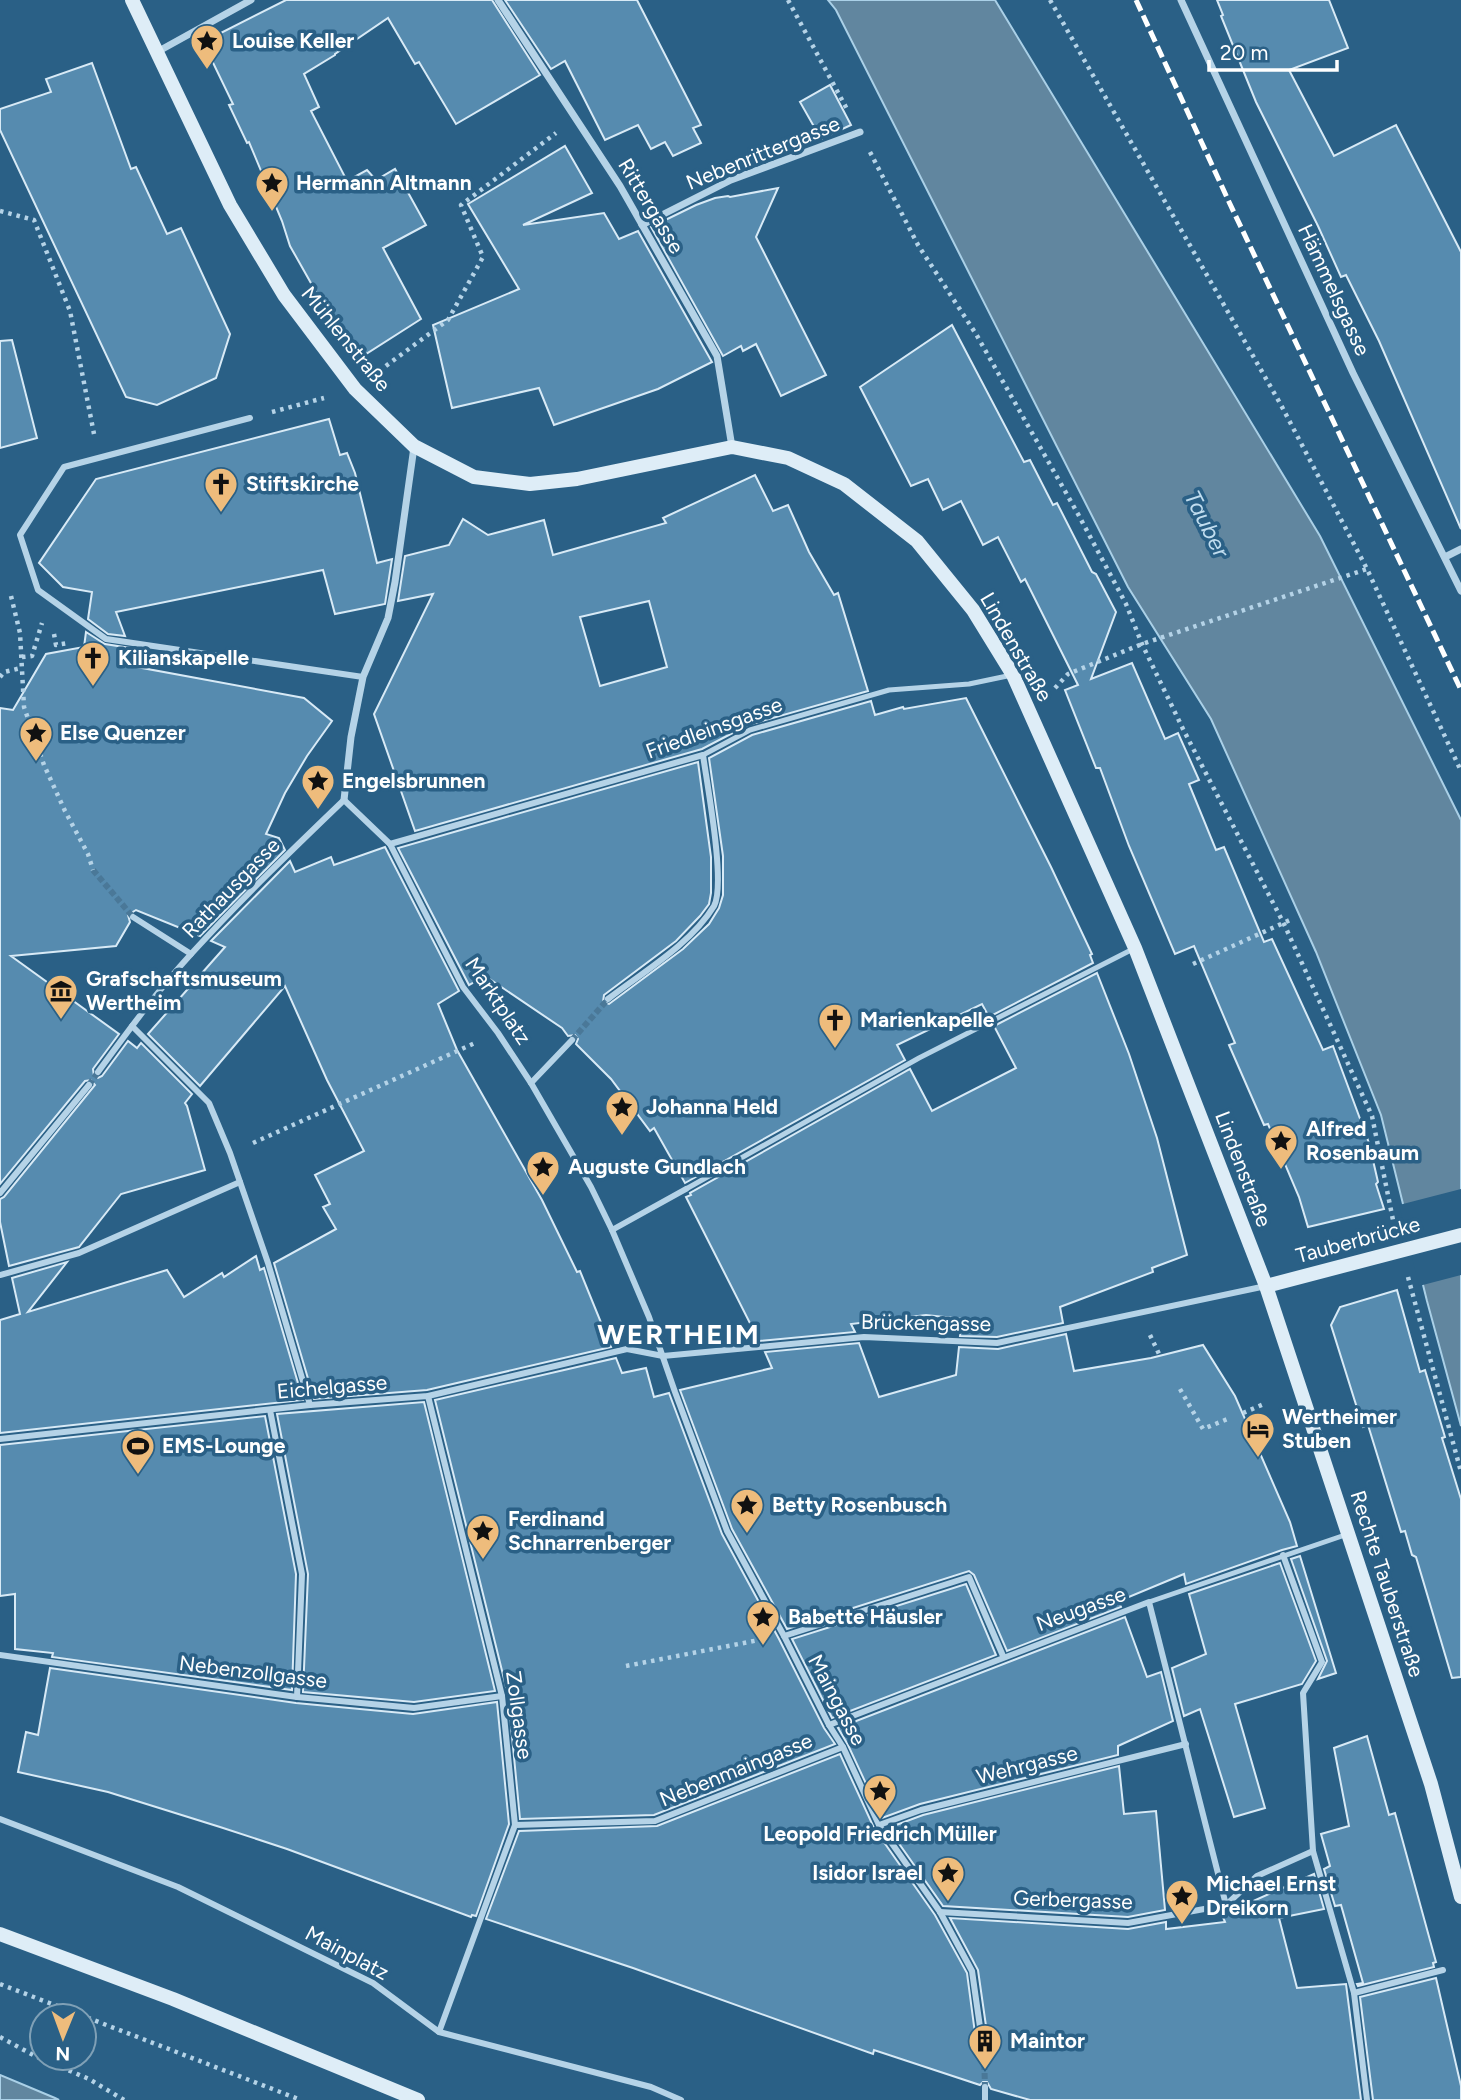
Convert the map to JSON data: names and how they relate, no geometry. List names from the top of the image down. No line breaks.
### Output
{"streets":{"main road":["Mühlenstraße","Lindenstraße","Tauberbrücke","Rechte Tauberstraße"],"street":["Nebenrittergasse","Rittergasse","Hämmelsgasse","Friedleinsgasse","Rathausgasse","Marktplatz","Brückengasse","Eichelgasse","Neugasse","Nebenzollgasse","Maingasse","Zollgasse","Wehrgasse","Nebenmaingasse","Gerbergasse","Mainplatz"]},"crossings":[["Nebenrittergasse","Rittergasse"],["Rittergasse","Lindenstraße"],["Mühlenstraße","Lindenstraße"],["Lindenstraße","Friedleinsgasse"],["Lindenstraße","Tauberbrücke"],["Lindenstraße","Brückengasse"],["Lindenstraße","Rechte Tauberstraße"],["Friedleinsgasse","Marktplatz"],["Rathausgasse","Marktplatz"],["Marktplatz","Brückengasse"],["Marktplatz","Eichelgasse"],["Marktplatz","Maingasse"],["Tauberbrücke","Brückengasse"],["Tauberbrücke","Rechte Tauberstraße"],["Brückengasse","Eichelgasse"],["Brückengasse","Rechte Tauberstraße"],["Brückengasse","Maingasse"],["Eichelgasse","Maingasse"],["Eichelgasse","Zollgasse"],["Rechte Tauberstraße","Neugasse"],["Neugasse","Maingasse"],["Nebenzollgasse","Zollgasse"],["Maingasse","Wehrgasse"],["Maingasse","Nebenmaingasse"],["Maingasse","Gerbergasse"],["Zollgasse","Nebenmaingasse"],["Zollgasse","Mainplatz"]],"districts":["WERTHEIM"],"water":["Tauber"],"places":{"place":["Louise Keller","Hermann Altmann","Else Quenzer","Engelsbrunnen","Johanna Held","Alfred Rosenbaum","Auguste Gundlach","Betty Rosenbusch","Ferdinand Schnarrenberger","Babette Häusler","Leopold Friedrich Müller","Isidor Israel","Michael Ernst Dreikorn"],"church":["Stiftskirche","Kilianskapelle","Marienkapelle"],"museum":["Grafschaftsmuseum Wertheim"],"hotel":["Wertheimer Stuben"],"sports":["EMS-Lounge"],"building":["Maintor"]},"scale_bar":"20 m","north":"bottom"}
